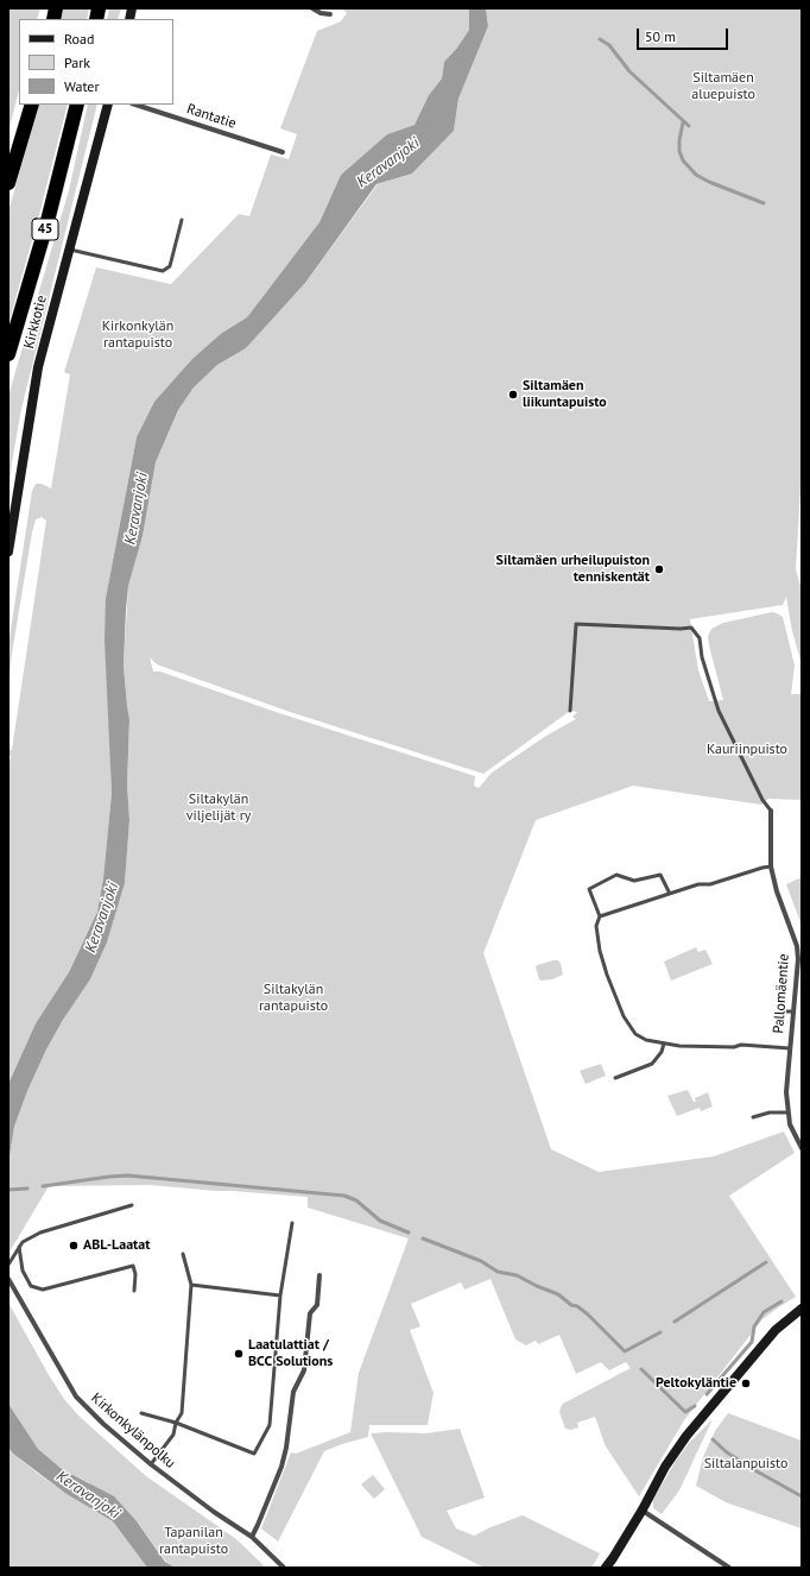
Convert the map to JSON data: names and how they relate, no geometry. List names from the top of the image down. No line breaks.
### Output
{"streets":{"highway":["45"],"street":["Rantatie","Kirkkotie","Pallomäentie","Kirkonkylänpolku"]},"water":["Keravanjoki"],"parks":["Siltamäen aluepuisto","Kirkonkylän rantapuisto","Kauriinpuisto","Siltakylän viljelijät ry","Siltakylän rantapuisto","Siltalanpuisto","Tapanilan rantapuisto"],"places":["Siltamäen liikuntapuisto","Siltamäen urheilupuiston tenniskentät","ABL-Laatat","Laatulattiat / BCC Solutions","Peltokyläntie"],"legend":["Road","Park","Water"],"scale_bar":"50 m"}
